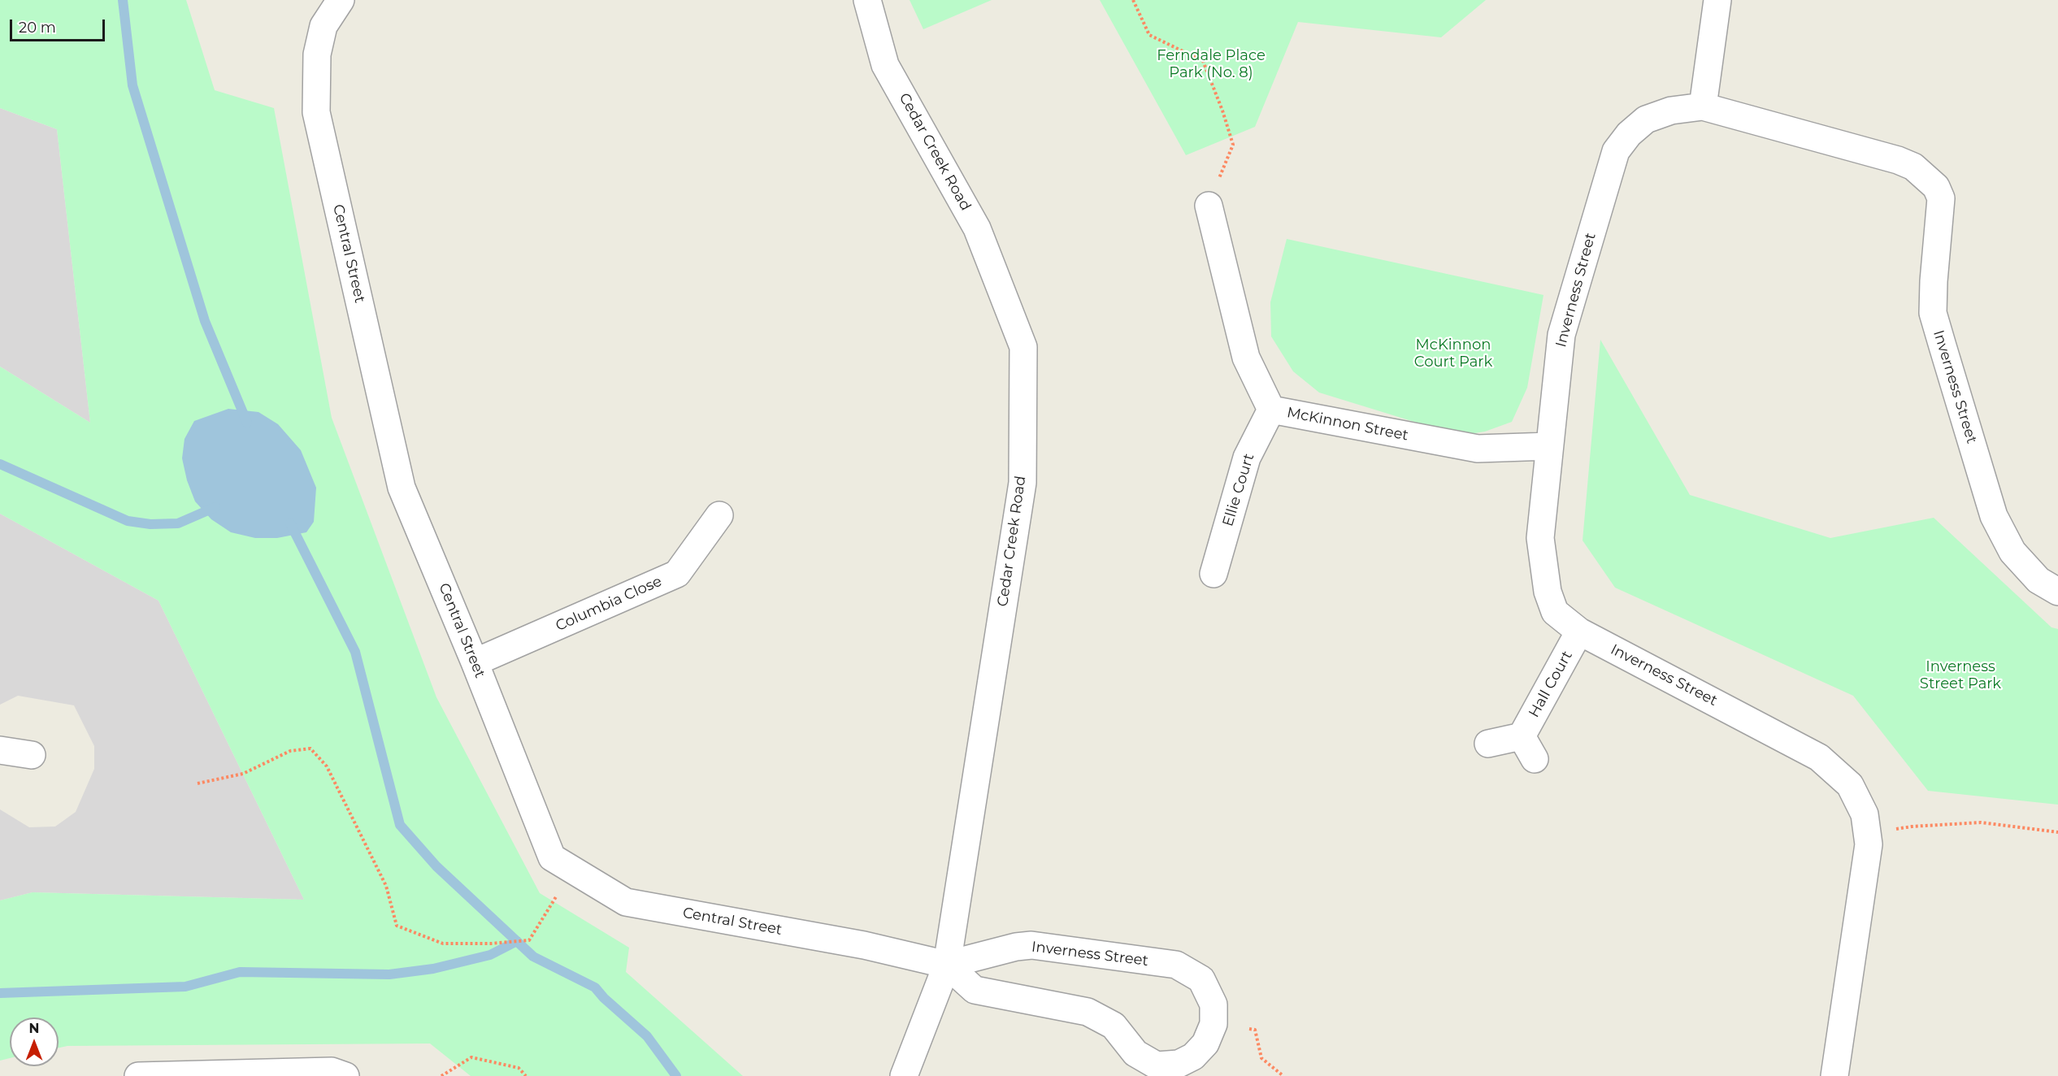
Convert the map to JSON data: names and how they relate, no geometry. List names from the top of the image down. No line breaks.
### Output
{"streets":{"street":["Cedar Creek Road","Central Street","Inverness Street","McKinnon Street","Ellie Court","Columbia Close","Hall Court"]},"crossings":[["Cedar Creek Road","Central Street"],["Cedar Creek Road","Inverness Street"],["Central Street","Inverness Street"],["Central Street","Columbia Close"],["Inverness Street","McKinnon Street"],["Inverness Street","Hall Court"],["McKinnon Street","Ellie Court"]],"parks":["Ferndale Place Park (No. 8)","McKinnon Court Park","Inverness Street Park"],"scale_bar":"20 m","north":"top"}
